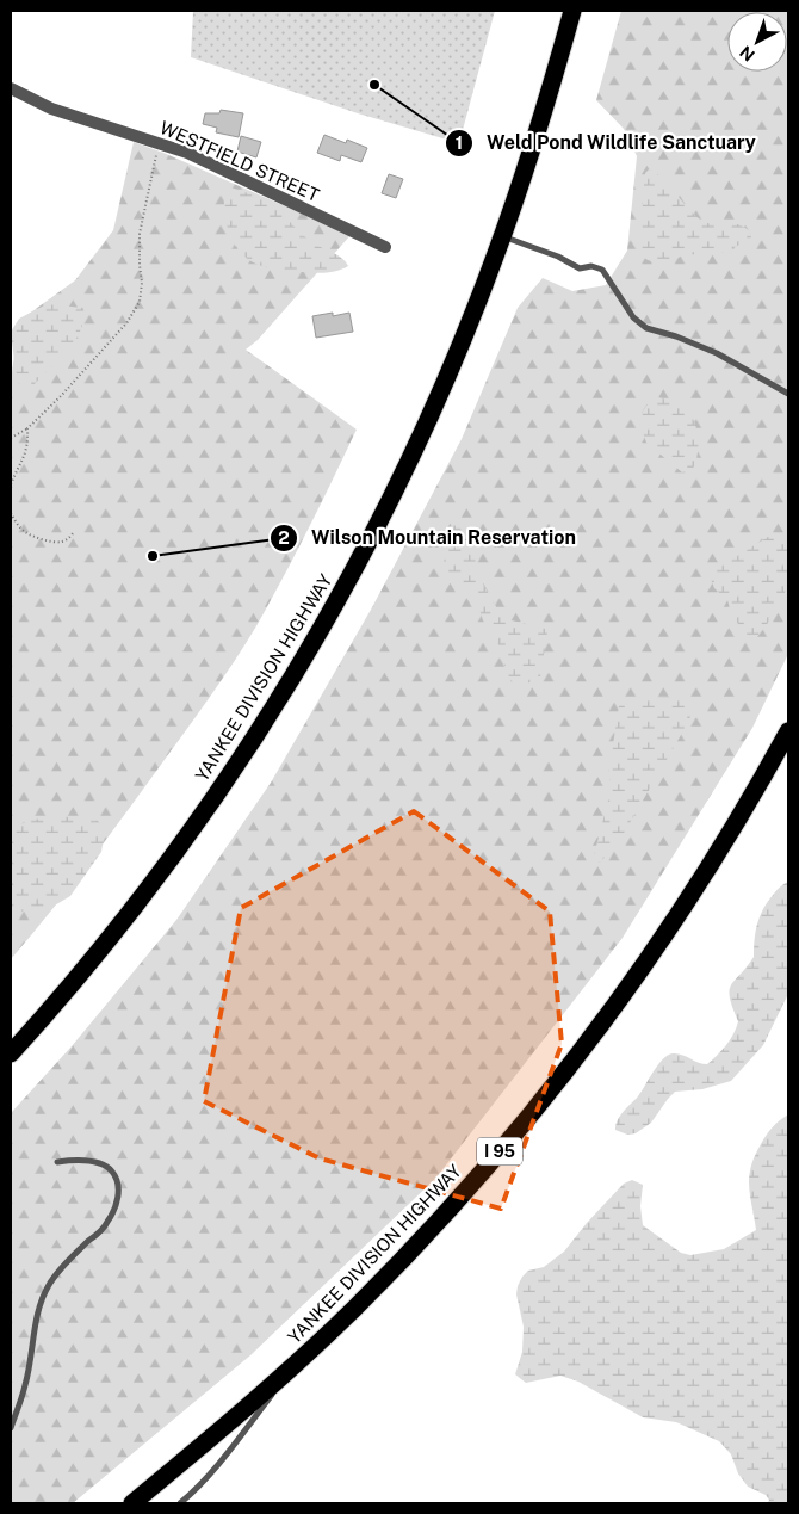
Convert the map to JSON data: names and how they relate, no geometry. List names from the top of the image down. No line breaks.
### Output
{"streets":{"highway":["YANKEE DIVISION HIGHWAY","I 95"],"street":["WESTFIELD STREET"]},"places":["Weld Pond Wildlife Sanctuary","Wilson Mountain Reservation"],"north":"bottom left"}
